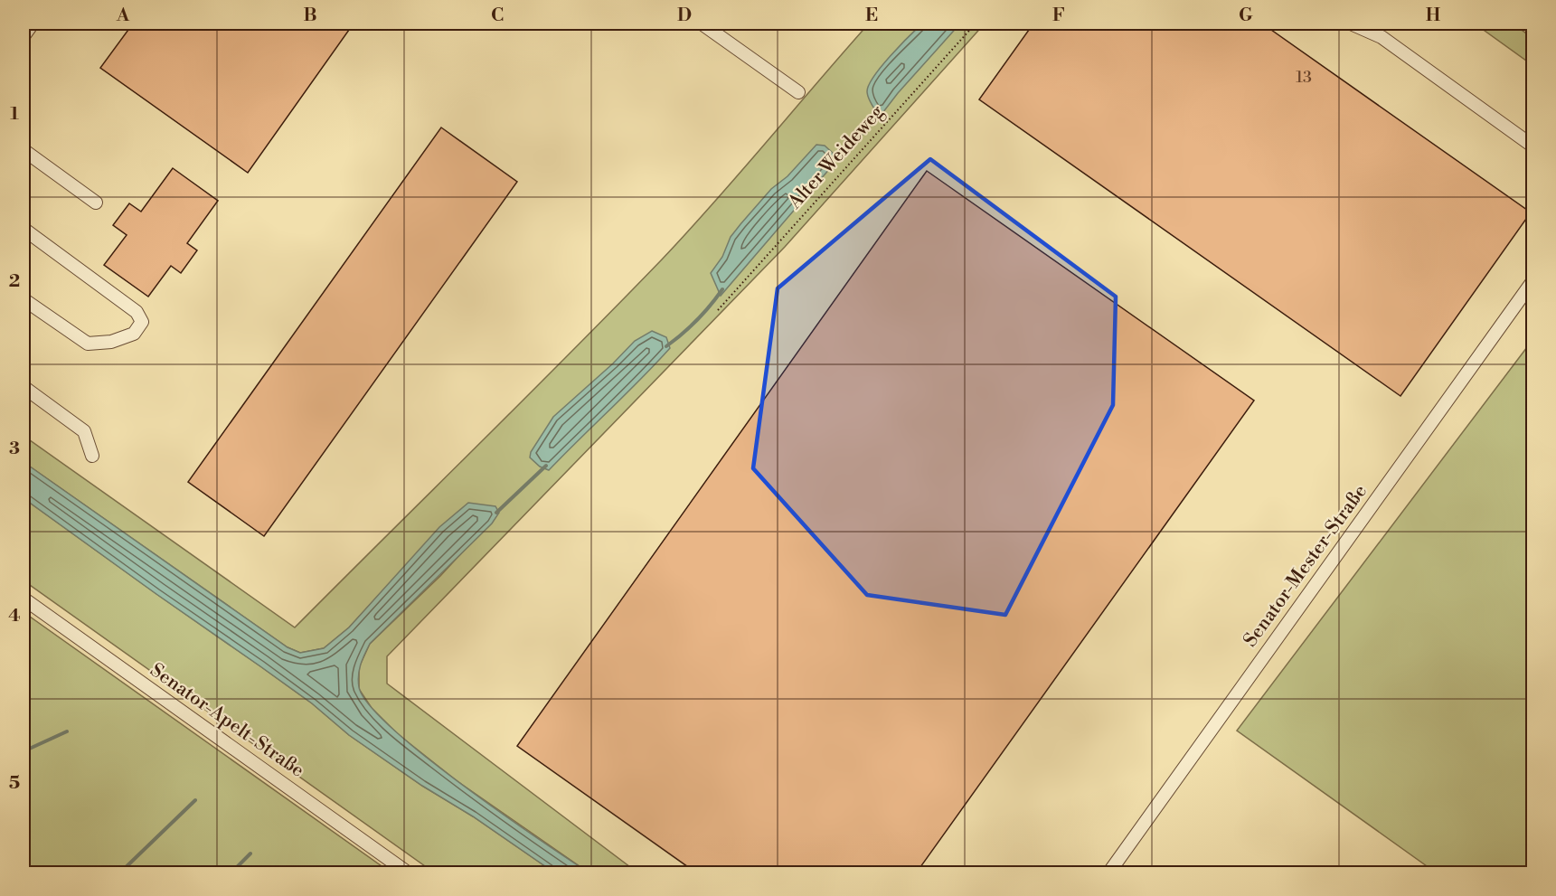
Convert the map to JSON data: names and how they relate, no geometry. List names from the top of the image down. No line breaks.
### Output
{"streets":{"street":["Senator-Mester-Straße","Senator-Apelt-Straße"],"path":["Alter Weideweg"]},"house_numbers":["13"],"grid":{"columns":["A","B","C","D","E","F","G","H"],"rows":["1","2","3","4","5"]}}
